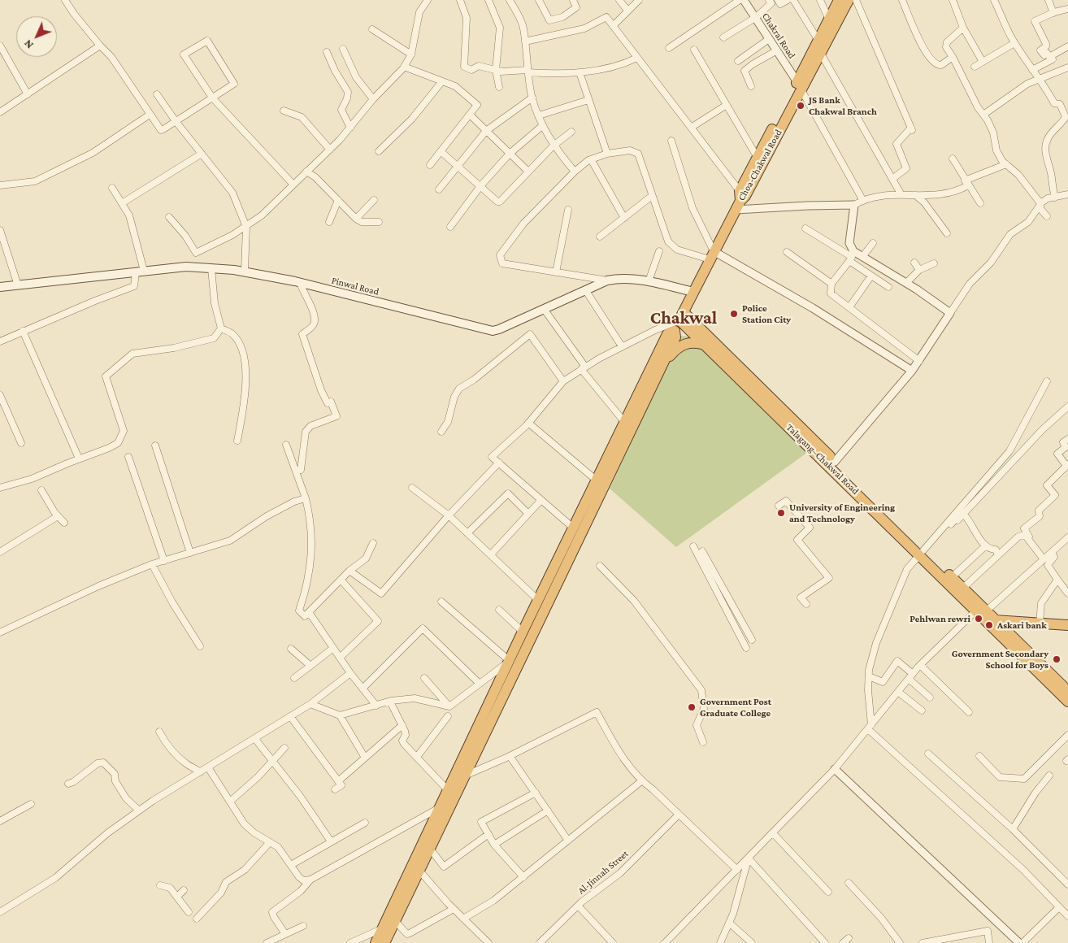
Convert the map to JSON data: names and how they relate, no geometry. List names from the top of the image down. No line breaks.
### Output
{"streets":{"highway":["Choa-Chakwal Road","Talagang–Chakwal Road"],"main road":["Pinwal Road"],"street":["Chakral Road","Al-Jinnah Street"]},"crossings":[["Chakral Road","Choa-Chakwal Road"],["Choa-Chakwal Road","Pinwal Road"],["Choa-Chakwal Road","Talagang–Chakwal Road"]],"districts":["Chakwal"],"places":["JS Bank Chakwal Branch","Police Station City","University of Engineering and Technology","Pehlwan rewri","Askari bank","Government Secondary School for Boys","Government Post Graduate College"],"north":"bottom left"}
